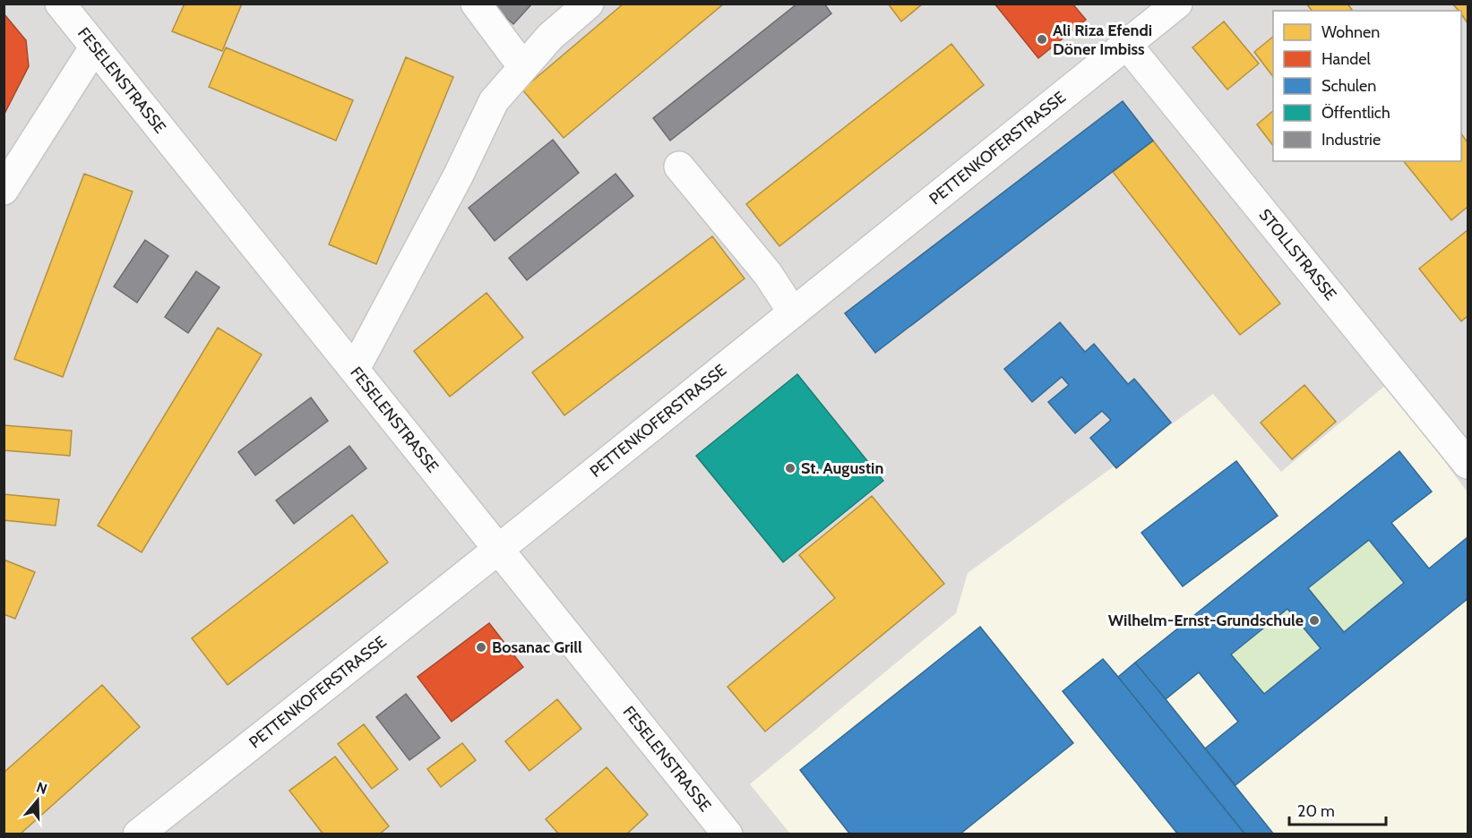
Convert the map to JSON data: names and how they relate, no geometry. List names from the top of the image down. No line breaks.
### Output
{"streets":{"street":["FESELENSTRASSE","PETTENKOFERSTRASSE","STOLLSTRASSE"]},"crossings":[["FESELENSTRASSE","PETTENKOFERSTRASSE"],["PETTENKOFERSTRASSE","STOLLSTRASSE"]],"places":["Ali Riza Efendi Döner Imbiss","St. Augustin","Wilhelm-Ernst-Grundschule","Bosanac Grill"],"legend":["Wohnen","Handel","Schulen","Öffentlich","Industrie"],"scale_bar":"20 m","north":"top"}
